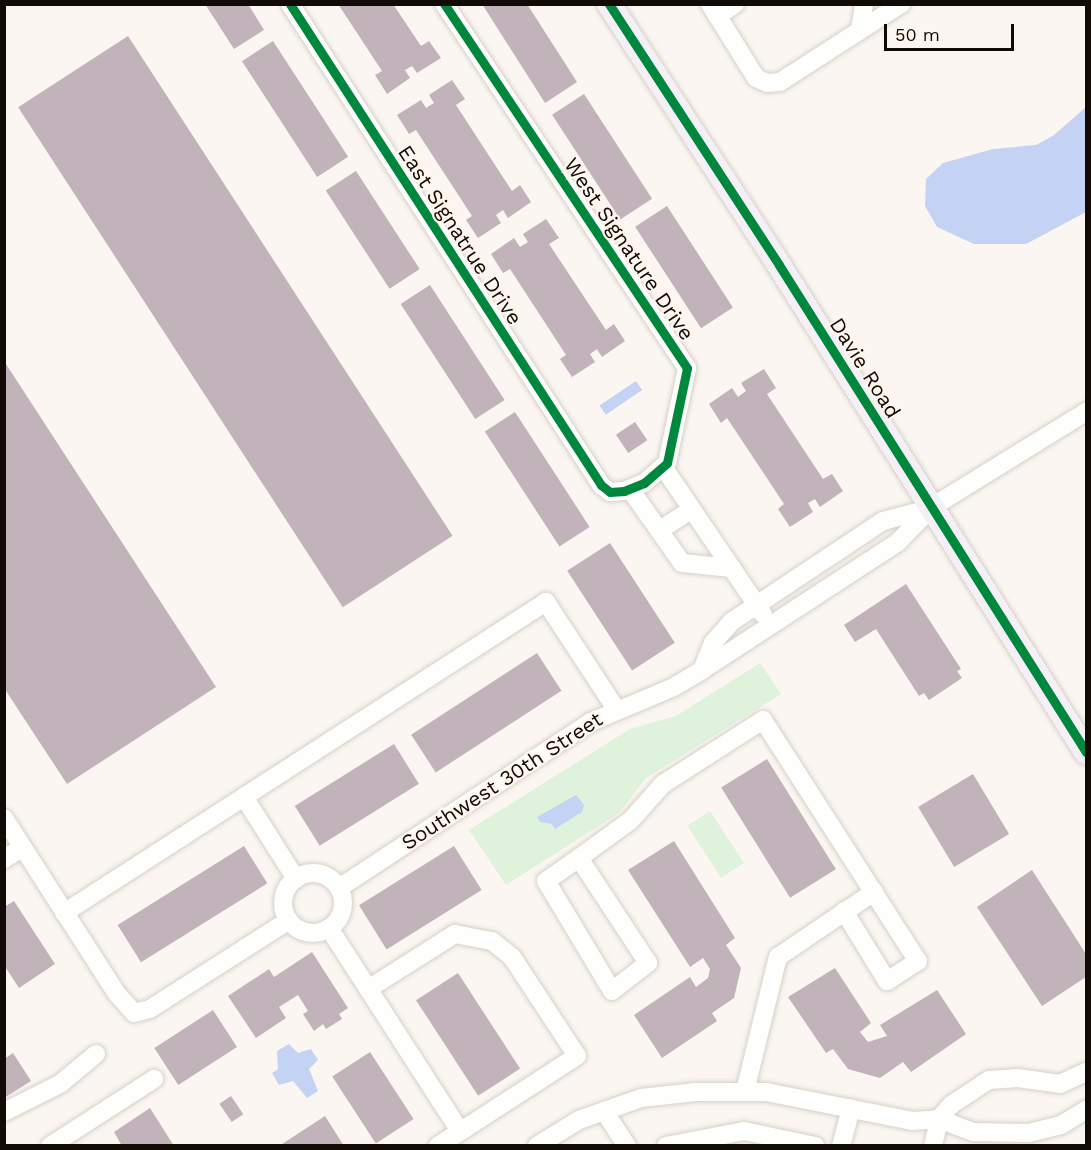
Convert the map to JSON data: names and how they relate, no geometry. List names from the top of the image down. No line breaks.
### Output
{"streets":{"main road":["Davie Road"],"street":["East Signatrue Drive","West Signature Drive","Southwest 30th Street"]},"crossings":[["Davie Road","Southwest 30th Street"]],"scale_bar":"50 m"}
